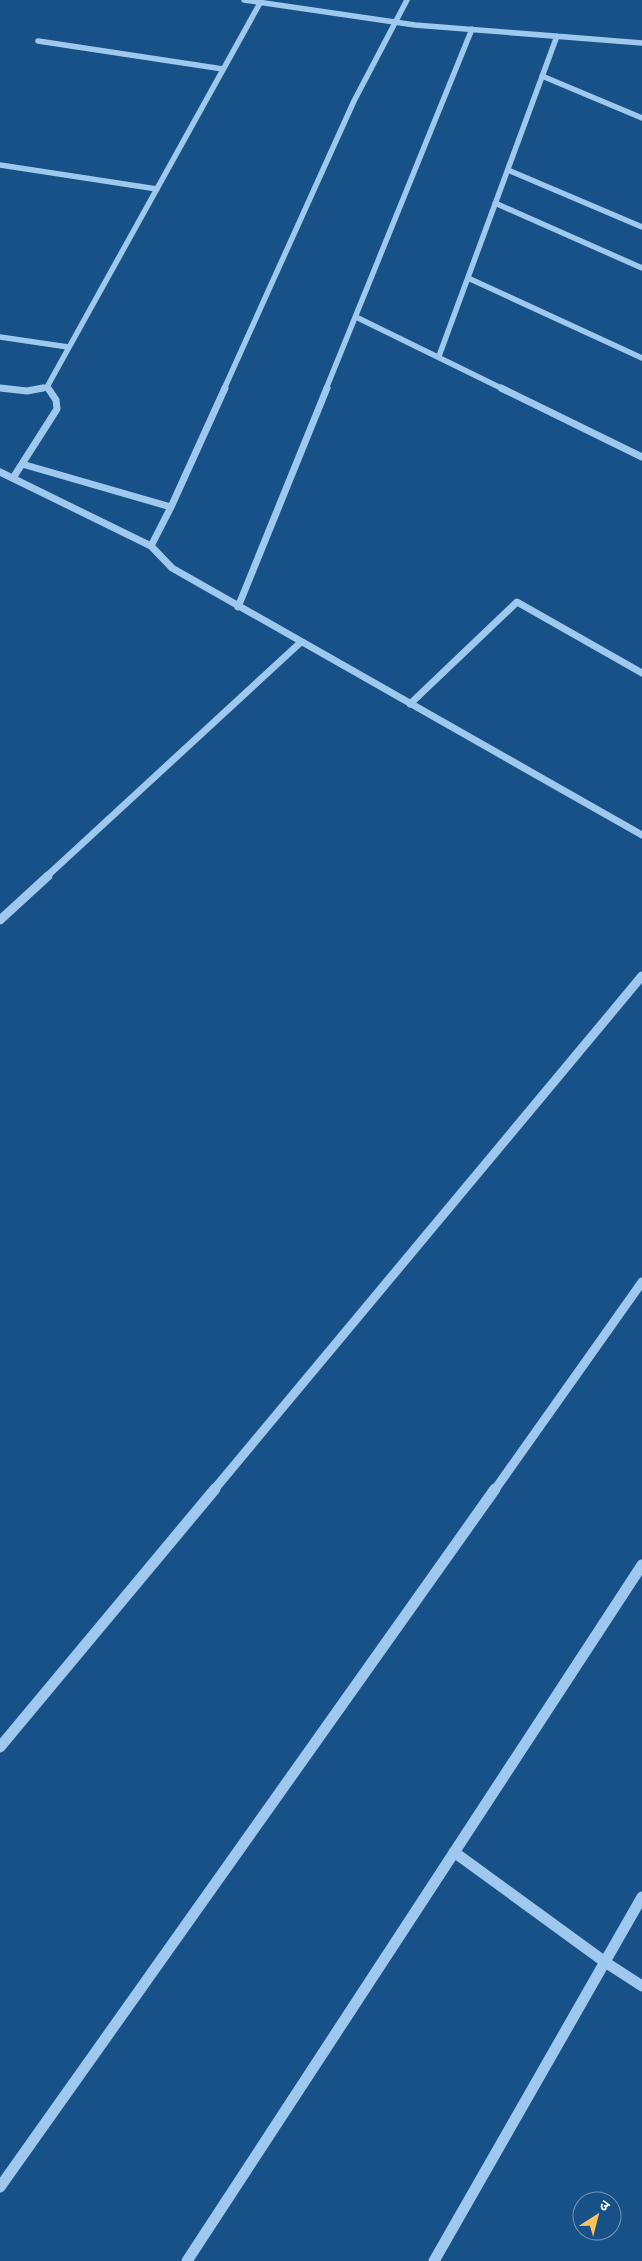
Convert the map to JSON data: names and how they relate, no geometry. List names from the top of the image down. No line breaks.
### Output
{"north":"top right"}
